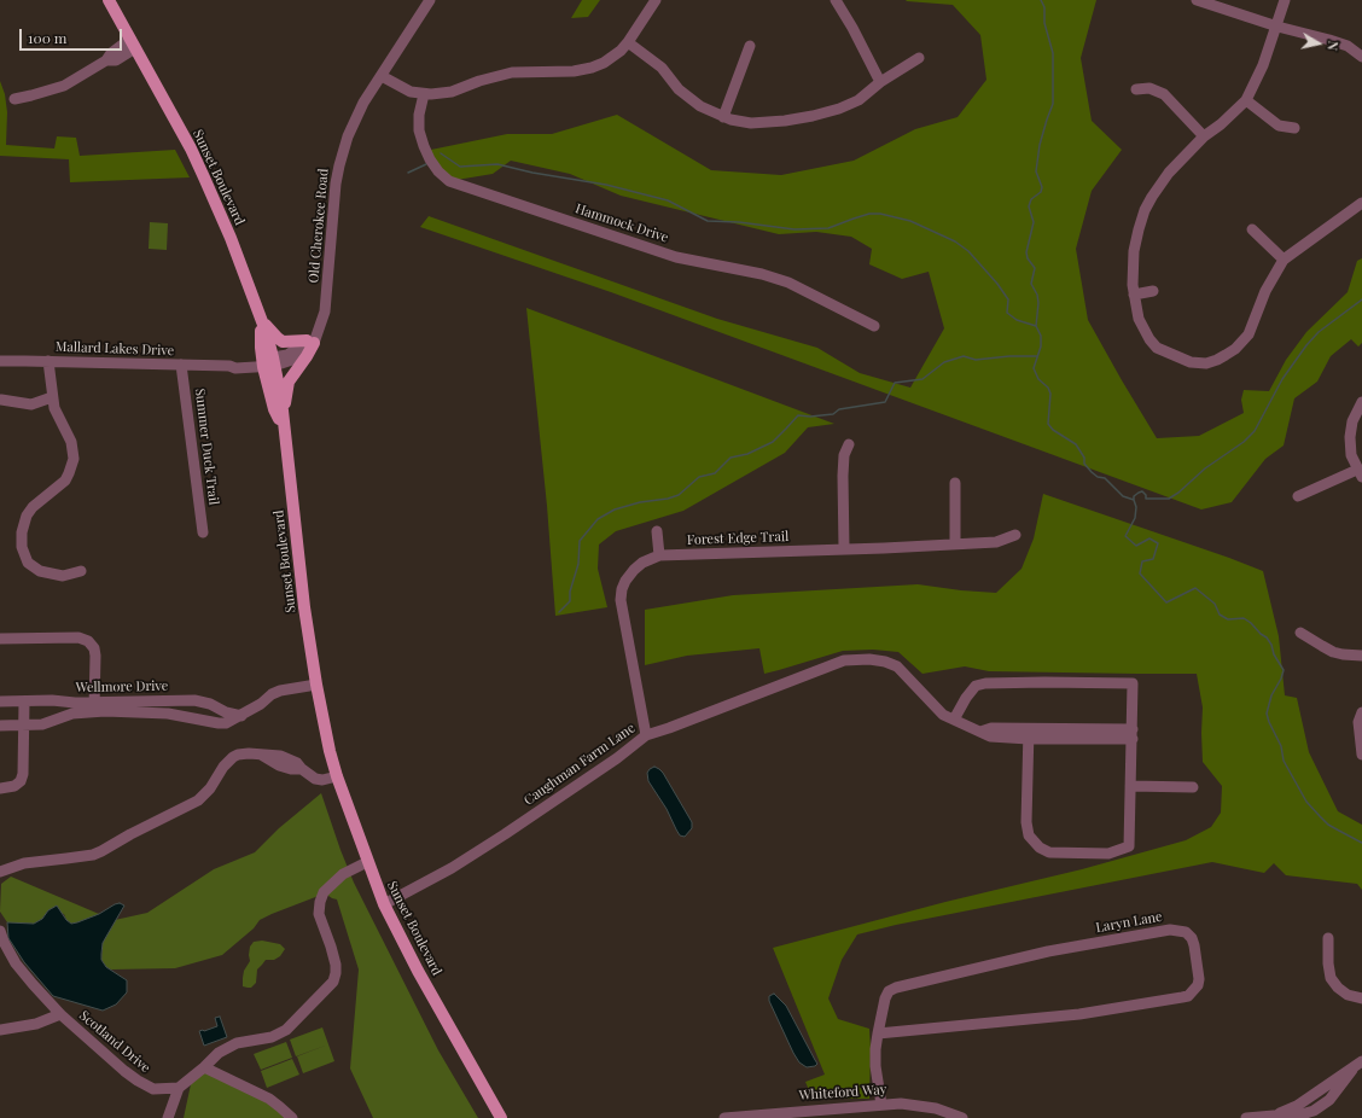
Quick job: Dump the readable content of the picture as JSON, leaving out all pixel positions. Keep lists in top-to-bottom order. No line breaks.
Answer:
{"streets":{"main road":["Sunset Boulevard"],"street":["Hammock Drive","Old Cherokee Road","Mallard Lakes Drive","Summer Duck Trail","Forest Edge Trail","Wellmore Drive","Caughman Farm Lane","Laryn Lane","Scotland Drive","Whiteford Way"]},"crossings":[["Sunset Boulevard","Mallard Lakes Drive"],["Sunset Boulevard","Wellmore Drive"],["Sunset Boulevard","Caughman Farm Lane"],["Mallard Lakes Drive","Summer Duck Trail"],["Forest Edge Trail","Caughman Farm Lane"],["Laryn Lane","Whiteford Way"]],"scale_bar":"100 m","north":"right"}
